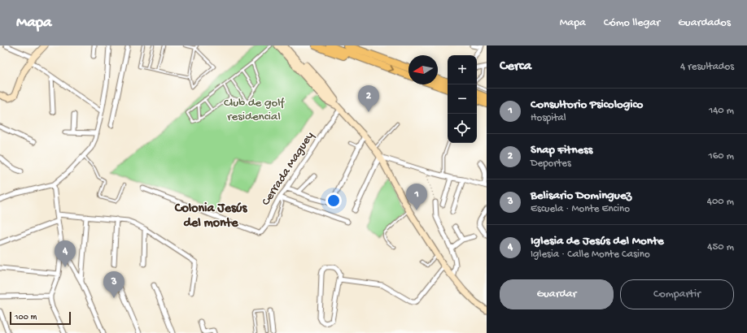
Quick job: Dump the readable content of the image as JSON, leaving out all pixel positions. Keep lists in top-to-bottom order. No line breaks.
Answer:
{"streets":{"street":["Cerrada Maguey"]},"districts":["Colonia Jesús del monte"],"parks":["Club de golf residencial"],"scale_bar":"100 m","north":"left","page":{"header":"Mapa","nav":["Mapa","Cómo llegar","Guardados"],"heading":["Cerca","4 resultados"],"map_buttons":["+","−"],"pins":["2","1","4","3"],"list":[{"mark":"1","name":"Consultorio Psicologico","note":"Hospital","value":"140 m"},{"mark":"2","name":"Snap Fitness","note":"Deportes","value":"160 m"},{"mark":"3","name":"Belisario Dominguez","note":"Escuela · Monte Encino","value":"400 m"},{"mark":"4","name":"Iglesia de Jesús del Monte","note":"Iglesia · Calle Monte Casino","value":"450 m"}],"buttons":["Guardar","Compartir"],"scale":"100 m"}}
